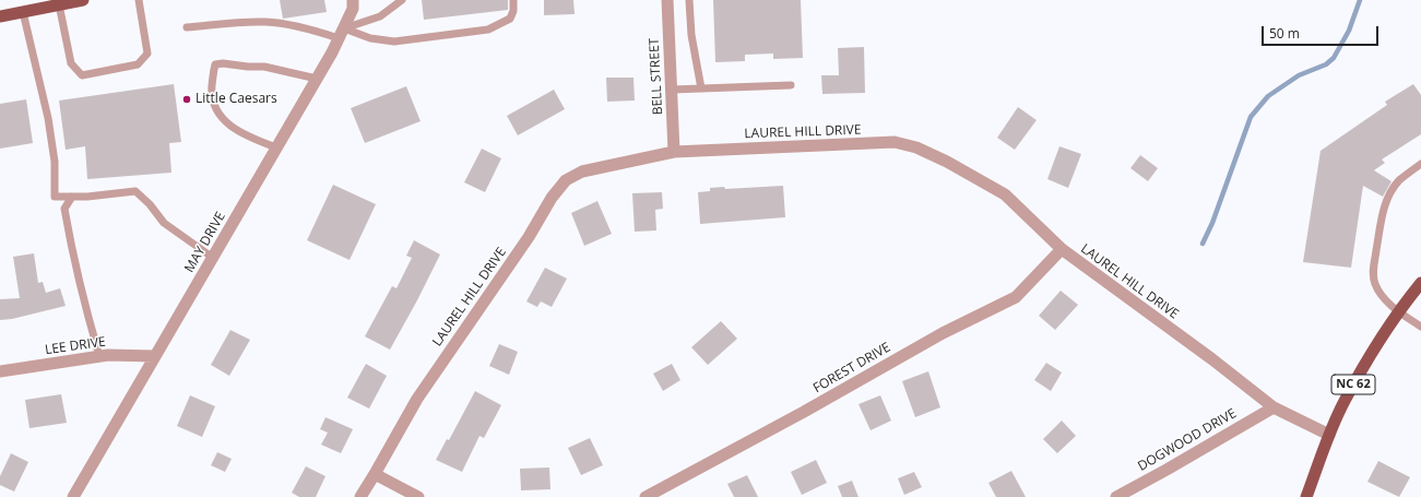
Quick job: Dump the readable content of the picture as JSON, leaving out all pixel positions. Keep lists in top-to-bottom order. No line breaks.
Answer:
{"streets":{"main road":["NC 62"],"street":["BELL STREET","LAUREL HILL DRIVE","MAY DRIVE","LEE DRIVE","FOREST DRIVE","DOGWOOD DRIVE"]},"crossings":[["BELL STREET","LAUREL HILL DRIVE"],["LAUREL HILL DRIVE","FOREST DRIVE"],["LAUREL HILL DRIVE","NC 62"],["LAUREL HILL DRIVE","DOGWOOD DRIVE"],["MAY DRIVE","LEE DRIVE"]],"places":["Little Caesars"],"scale_bar":"50 m"}
